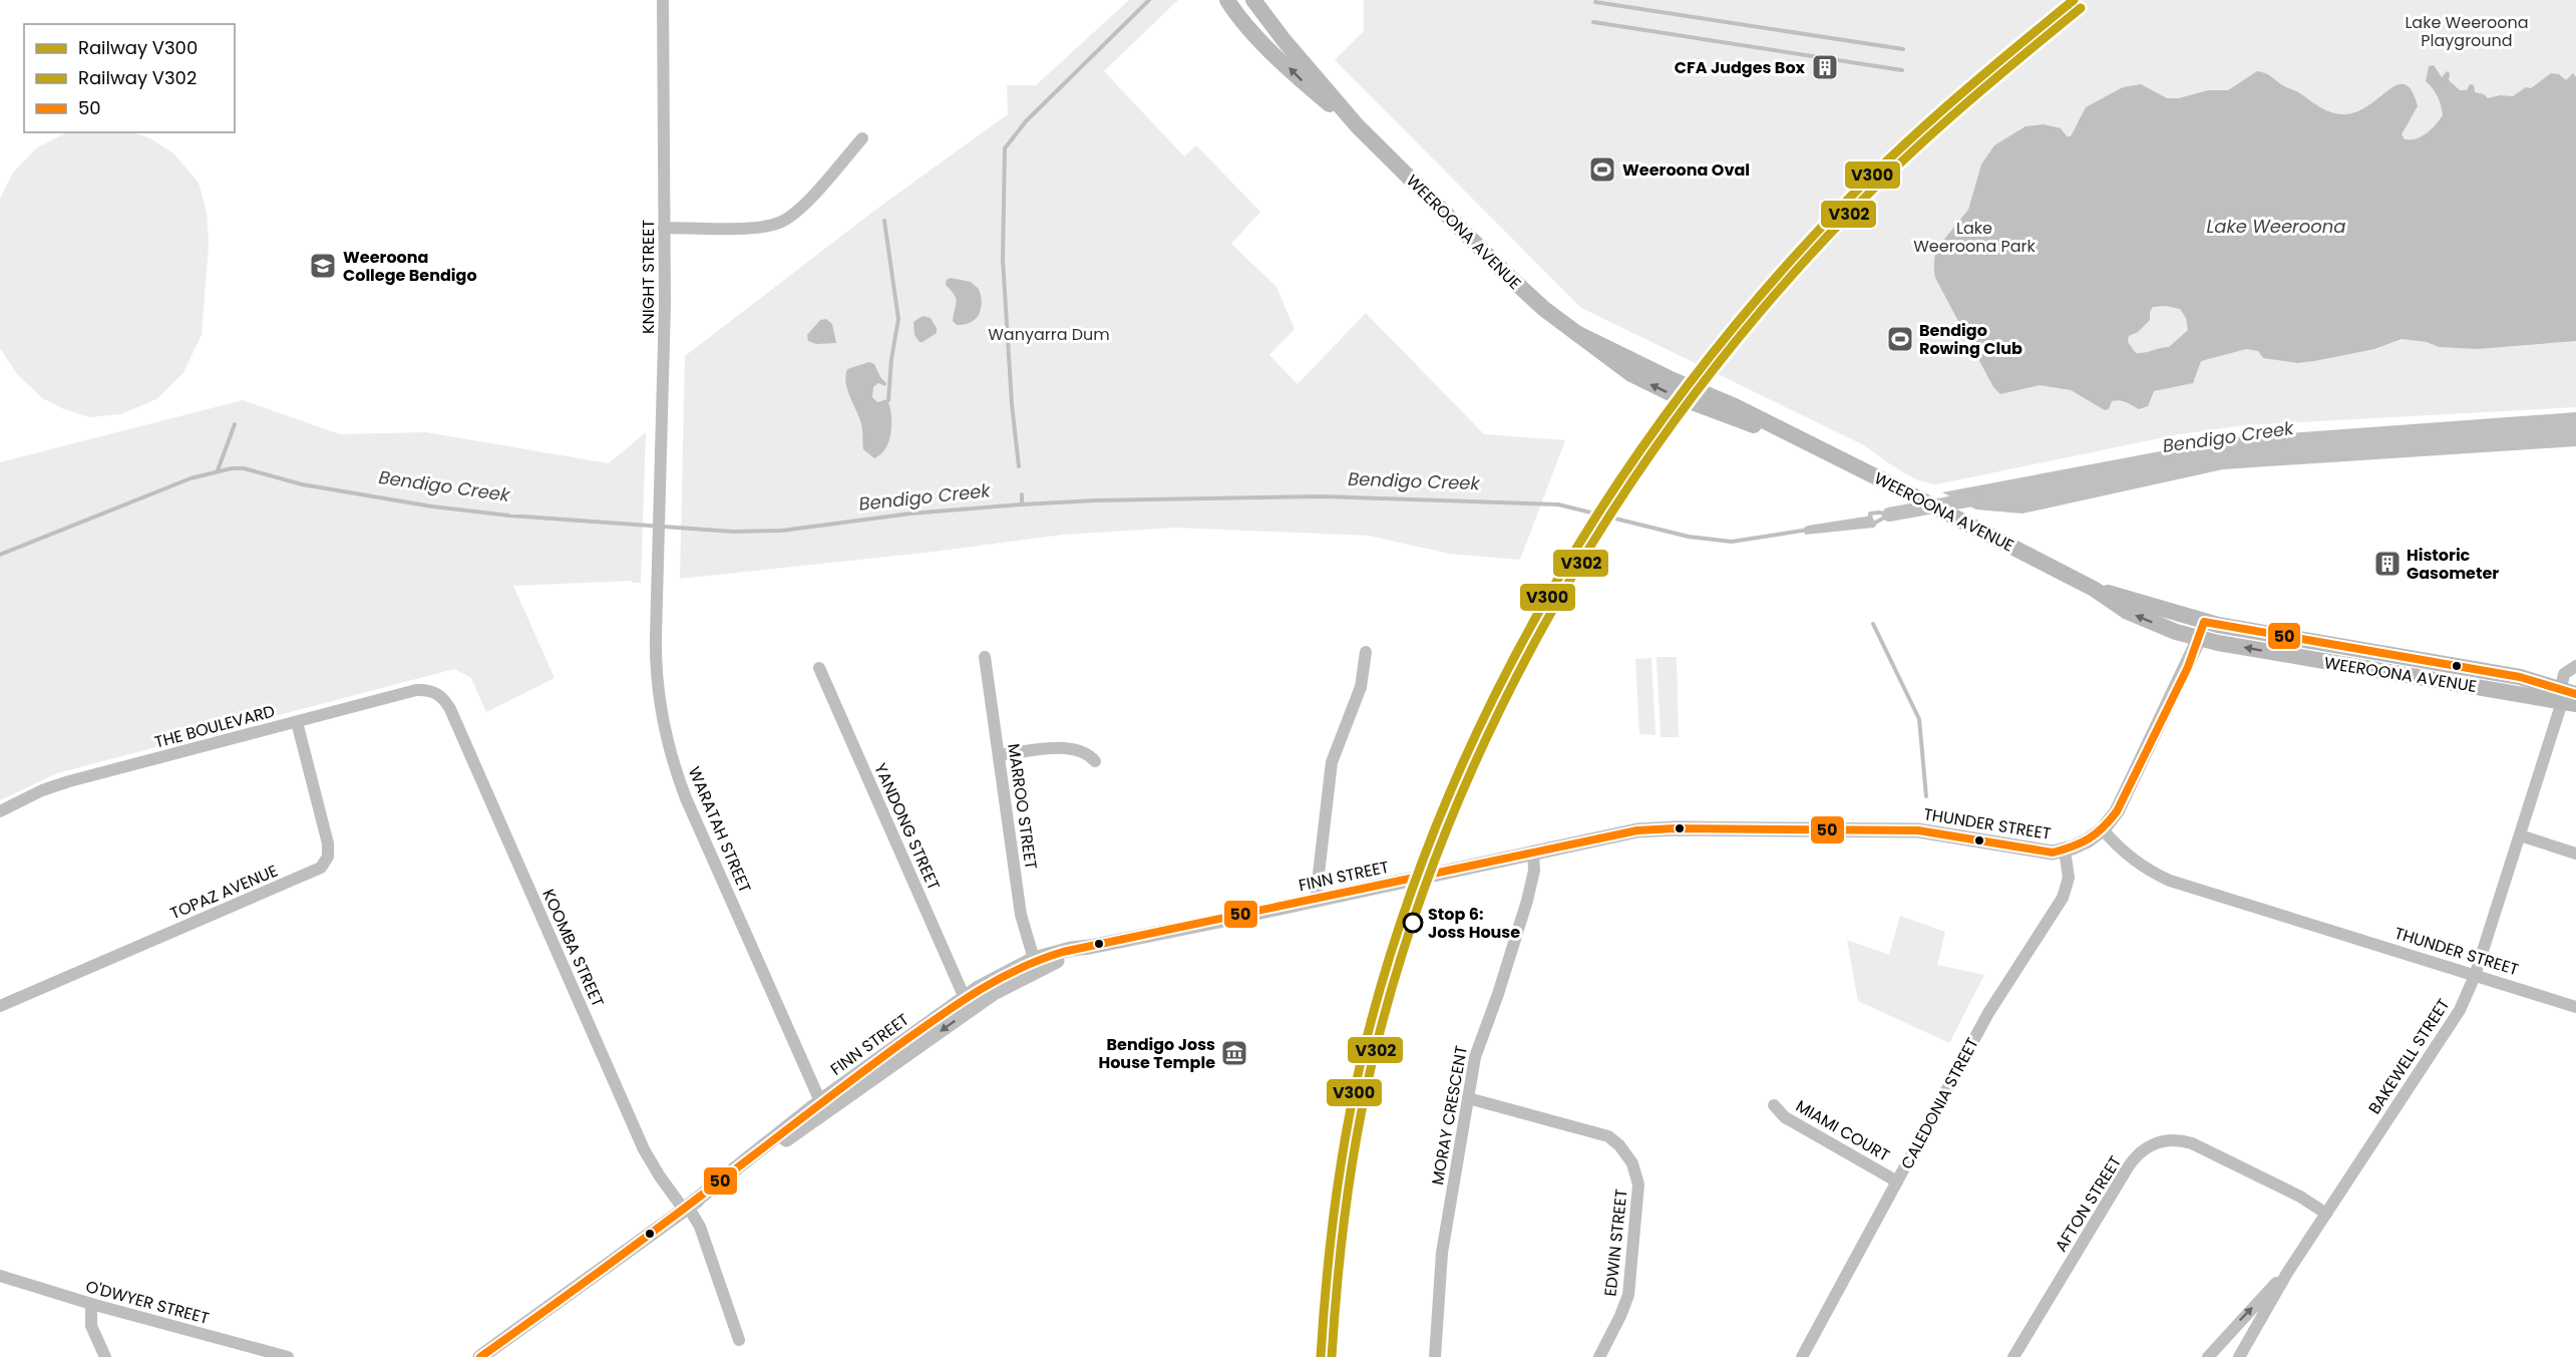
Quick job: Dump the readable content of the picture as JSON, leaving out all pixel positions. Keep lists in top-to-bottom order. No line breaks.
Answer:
{"streets":{"main road":["WEEROONA AVENUE"],"street":["KNIGHT STREET","THE BOULEVARD","MARROO STREET","THUNDER STREET","YANDONG STREET","WARATAH STREET","FINN STREET","TOPAZ AVENUE","KOOMBA STREET","BAKEWELL STREET","CALEDONIA STREET","MORAY CRESCENT","MIAMI COURT","AFTON STREET","EDWIN STREET","O'DWYER STREET"]},"crossings":[["WEEROONA AVENUE","BAKEWELL STREET"],["KNIGHT STREET","WARATAH STREET"],["THE BOULEVARD","TOPAZ AVENUE"],["THE BOULEVARD","KOOMBA STREET"],["MARROO STREET","FINN STREET"],["THUNDER STREET","FINN STREET"],["THUNDER STREET","BAKEWELL STREET"],["THUNDER STREET","CALEDONIA STREET"],["THUNDER STREET","MORAY CRESCENT"],["YANDONG STREET","FINN STREET"],["WARATAH STREET","FINN STREET"],["FINN STREET","KOOMBA STREET"],["FINN STREET","MORAY CRESCENT"],["BAKEWELL STREET","AFTON STREET"],["CALEDONIA STREET","MIAMI COURT"],["MORAY CRESCENT","EDWIN STREET"]],"water":["Lake Weeroona","Bendigo Creek"],"parks":["Lake Weeroona Playground","Lake Weeroona Park","Wanyarra Dum"],"places":{"building":["CFA Judges Box","Historic Gasometer"],"sports":["Weeroona Oval","Bendigo Rowing Club"],"school or university":["Weeroona College Bendigo"],"other":["Stop 6: Joss House"],"museum":["Bendigo Joss House Temple"]},"lines":["rail line V300","rail line V302","transit line 50"],"legend":["Railway V300","Railway V302","50"]}
